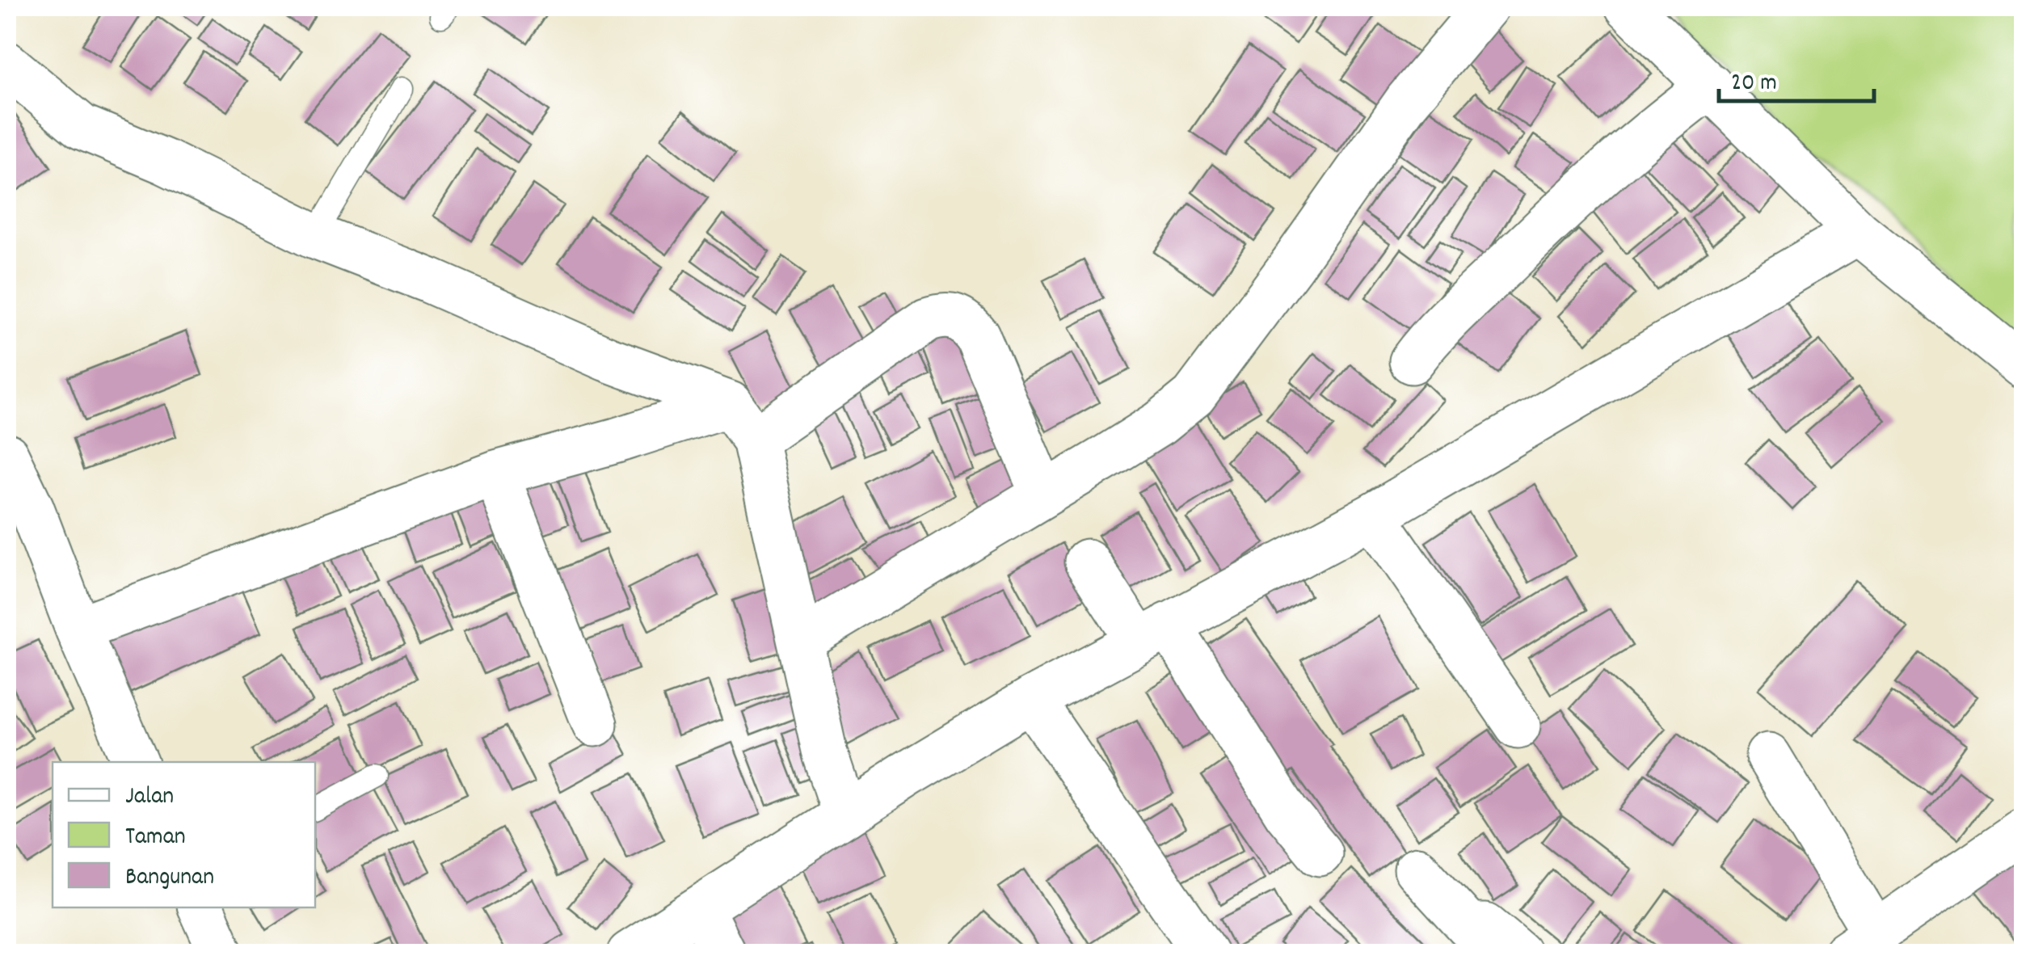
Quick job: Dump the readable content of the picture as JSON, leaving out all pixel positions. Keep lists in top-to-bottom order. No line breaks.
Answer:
{"legend":["Jalan","Taman","Bangunan"],"scale_bar":"20 m"}
